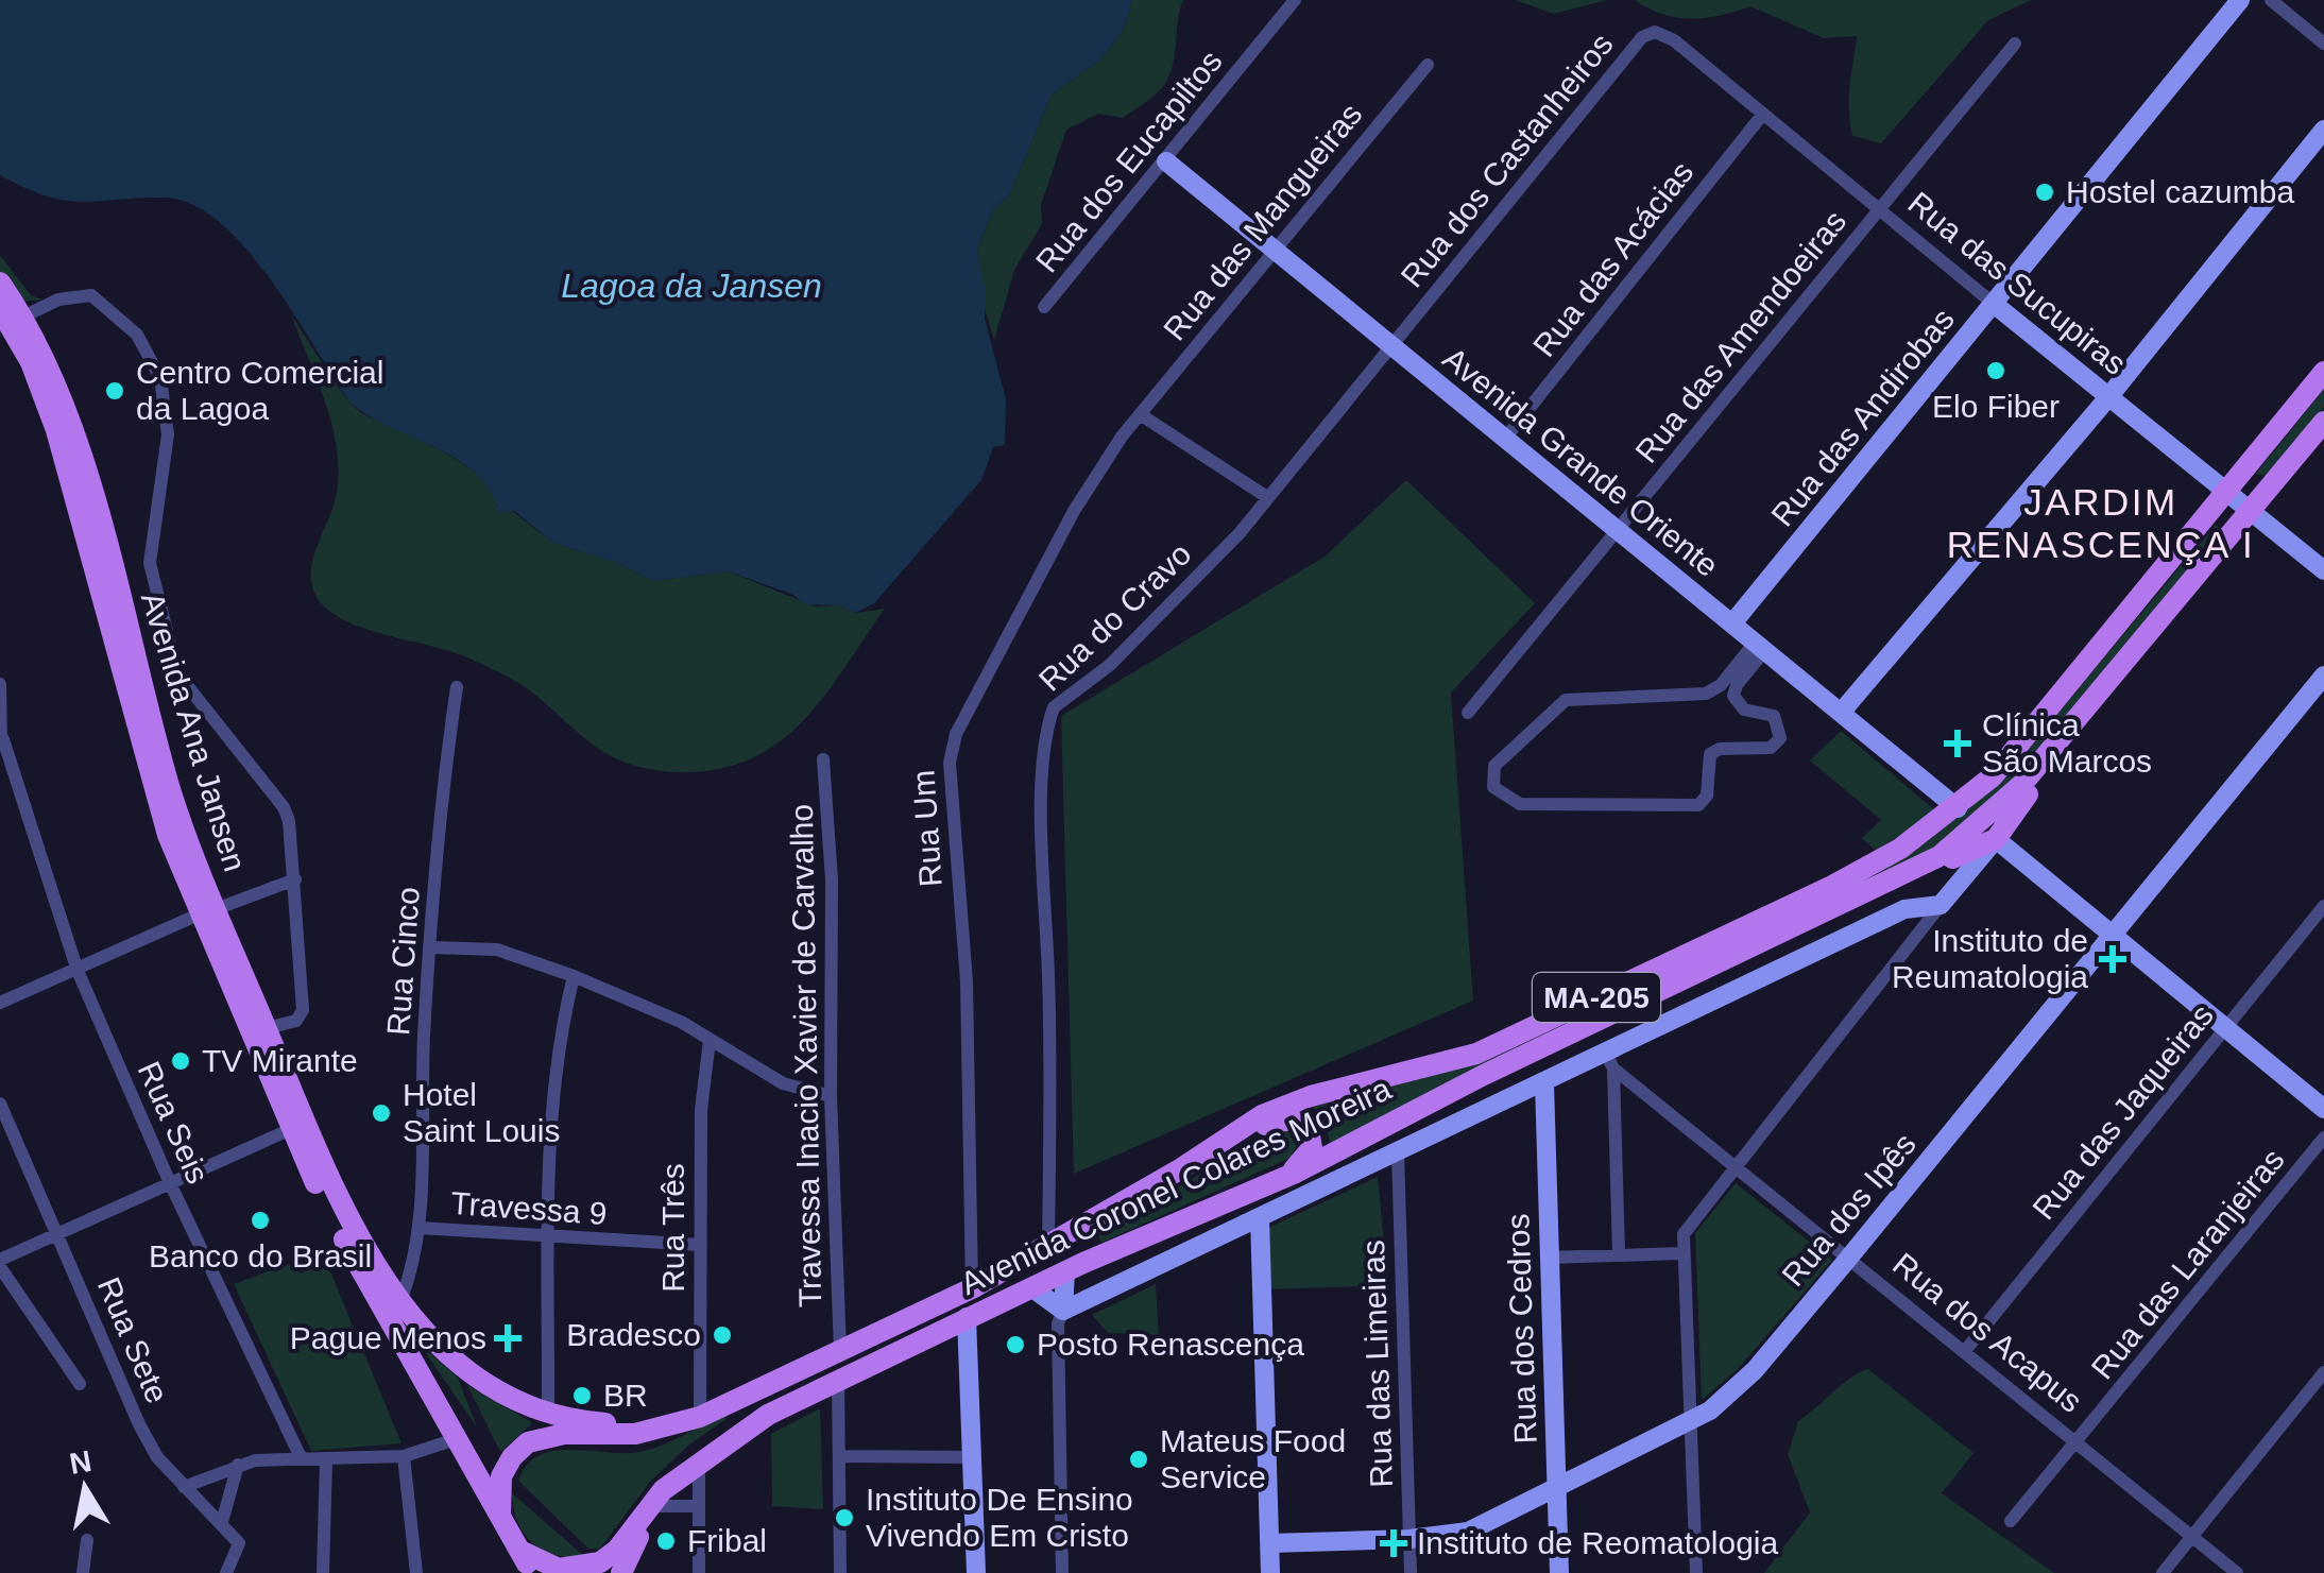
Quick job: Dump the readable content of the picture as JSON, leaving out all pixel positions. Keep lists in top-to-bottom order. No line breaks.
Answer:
{"streets":{"main road":["Avenida Ana Jansen","MA-205","Avenida Coronel Colares Moreira"],"street":["Rua dos Castanheiros","Rua dos Eucapiltos","Rua das Mangueiras","Rua das Acácias","Rua das Sucupiras","Rua das Amendoeiras","Rua das Andirobas","Avenida Grande Oriente","Rua do Cravo","Rua Um","Rua Cinco","Travessa Inacio Xavier de Carvalho","Rua das Jaqueiras","Rua Seis","Travessa 9","Rua dos Ipês","Rua Três","Rua das Laranjeiras","Rua dos Cedros","Rua dos Acapus","Rua Sete","Rua das Limeiras"]},"crossings":[["Rua dos Castanheiros","Rua das Sucupiras"],["Rua dos Castanheiros","Avenida Grande Oriente"],["Rua dos Castanheiros","Rua do Cravo"],["Rua dos Eucapiltos","Avenida Grande Oriente"],["Rua das Mangueiras","Avenida Grande Oriente"],["Rua das Mangueiras","Rua Um"],["Rua das Acácias","Rua das Sucupiras"],["Rua das Acácias","Avenida Grande Oriente"],["Rua das Sucupiras","Rua das Amendoeiras"],["Rua das Sucupiras","Rua das Andirobas"],["Rua das Sucupiras","Avenida Coronel Colares Moreira"],["Rua das Amendoeiras","Avenida Grande Oriente"],["Rua das Andirobas","Avenida Grande Oriente"],["Avenida Grande Oriente","Rua do Cravo"],["Avenida Grande Oriente","Avenida Coronel Colares Moreira"],["Rua do Cravo","Avenida Coronel Colares Moreira"],["Avenida Ana Jansen","Rua Cinco"],["Avenida Ana Jansen","Avenida Coronel Colares Moreira"],["Avenida Ana Jansen","Rua Três"],["Rua Um","Avenida Coronel Colares Moreira"],["Rua Cinco","Travessa 9"],["Travessa Inacio Xavier de Carvalho","Avenida Coronel Colares Moreira"],["Rua das Jaqueiras","Rua dos Acapus"],["Avenida Coronel Colares Moreira","Rua Três"],["Travessa 9","Rua Três"],["Rua dos Ipês","Rua dos Cedros"],["Rua dos Ipês","Rua dos Acapus"],["Rua dos Ipês","Rua das Limeiras"],["Rua das Laranjeiras","Rua dos Acapus"]],"districts":["JARDIM RENASCENÇA I"],"water":["Lagoa da Jansen"],"places":{"other":["Hostel cazumba","Elo Fiber","Centro Comercial da Lagoa","TV Mirante","Hotel Saint Louis","Banco do Brasil","Bradesco","Posto Renascença","BR","Mateus Food Service","Instituto De Ensino Vivendo Em Cristo","Fribal"],"health":["Clínica São Marcos","Instituto de Reumatologia","Pague Menos","Instituto de Reomatologia"]},"north":"top"}
